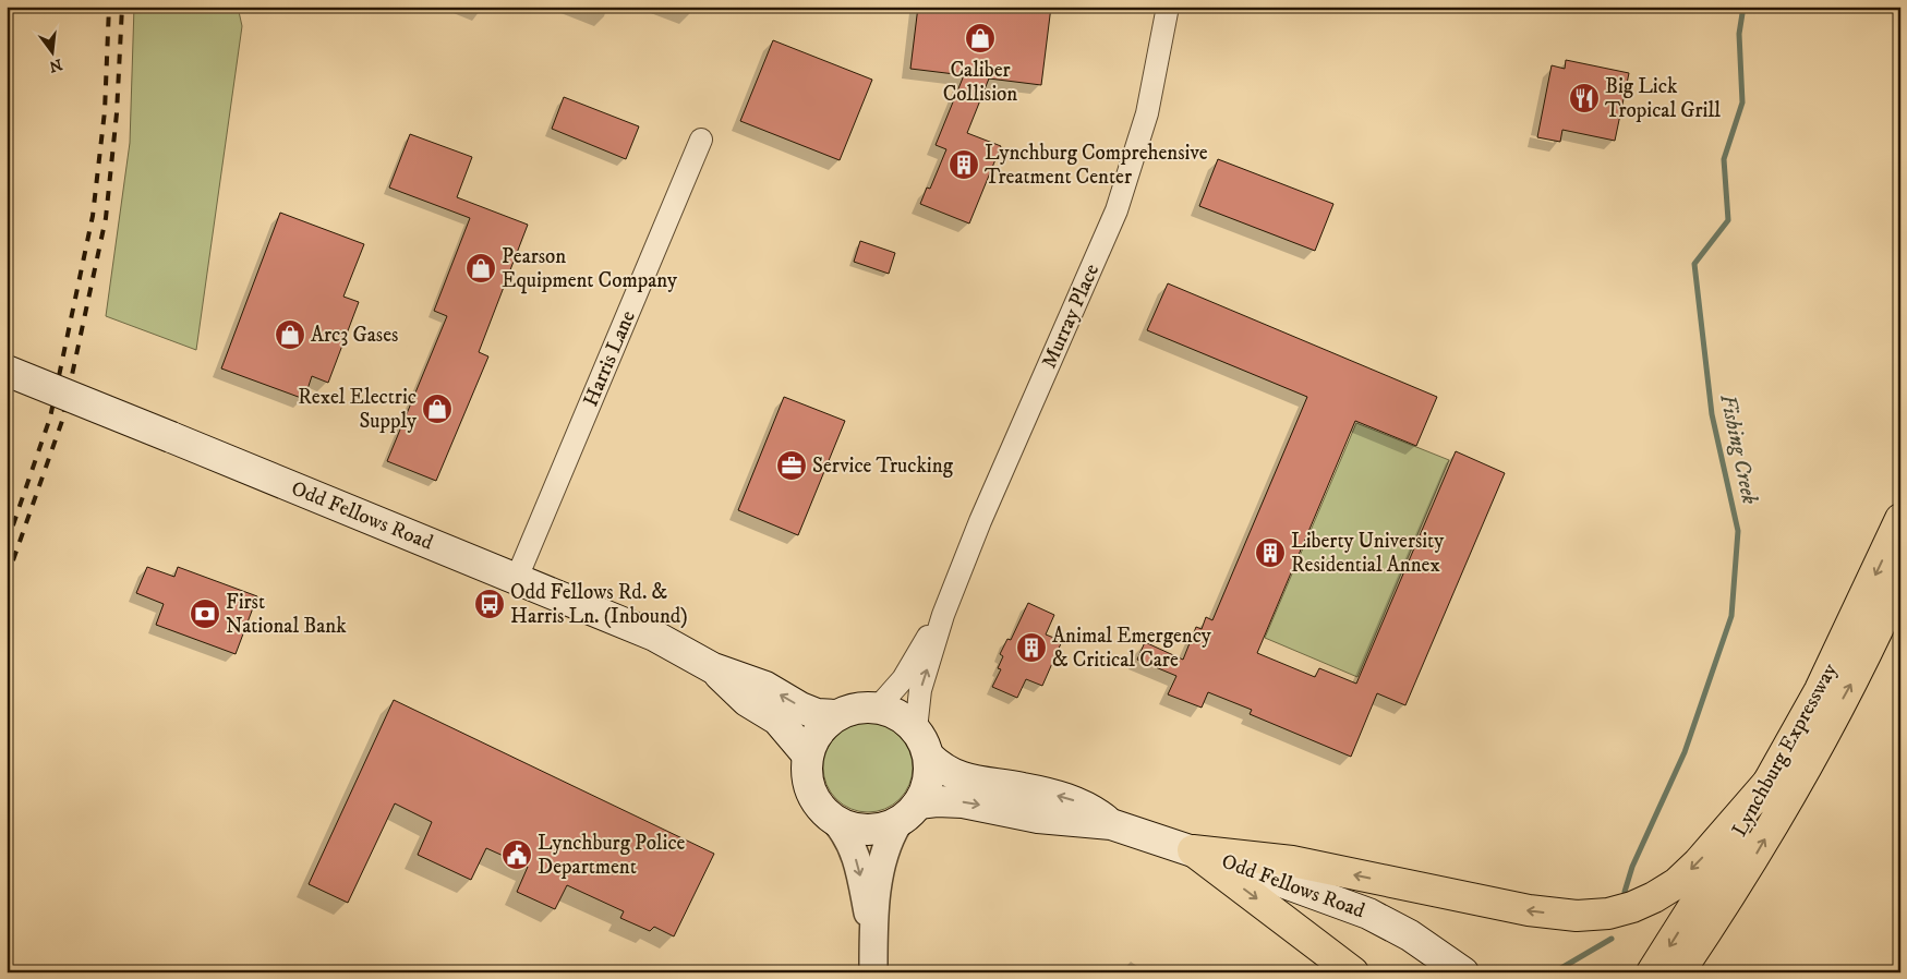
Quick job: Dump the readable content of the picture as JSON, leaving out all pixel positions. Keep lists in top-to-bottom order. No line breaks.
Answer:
{"streets":{"highway":["Lynchburg Expressway"],"main road":["Odd Fellows Road"],"street":["Murray Place","Harris Lane"]},"crossings":[["Murray Place","Odd Fellows Road"],["Harris Lane","Odd Fellows Road"]],"water":["Fishing Creek"],"places":{"shop":["Caliber Collision","Pearson Equipment Company","Arc3 Gases","Rexel Electric Supply"],"restaurant":["Big Lick Tropical Grill"],"building":["Lynchburg Comprehensive Treatment Center","Liberty University Residential Annex","Animal Emergency & Critical Care"],"office":["Service Trucking"],"bus stop":["Odd Fellows Rd. & Harris Ln. (Inbound)"],"bank":["First National Bank"],"public building":["Lynchburg Police Department"]},"north":"bottom"}
